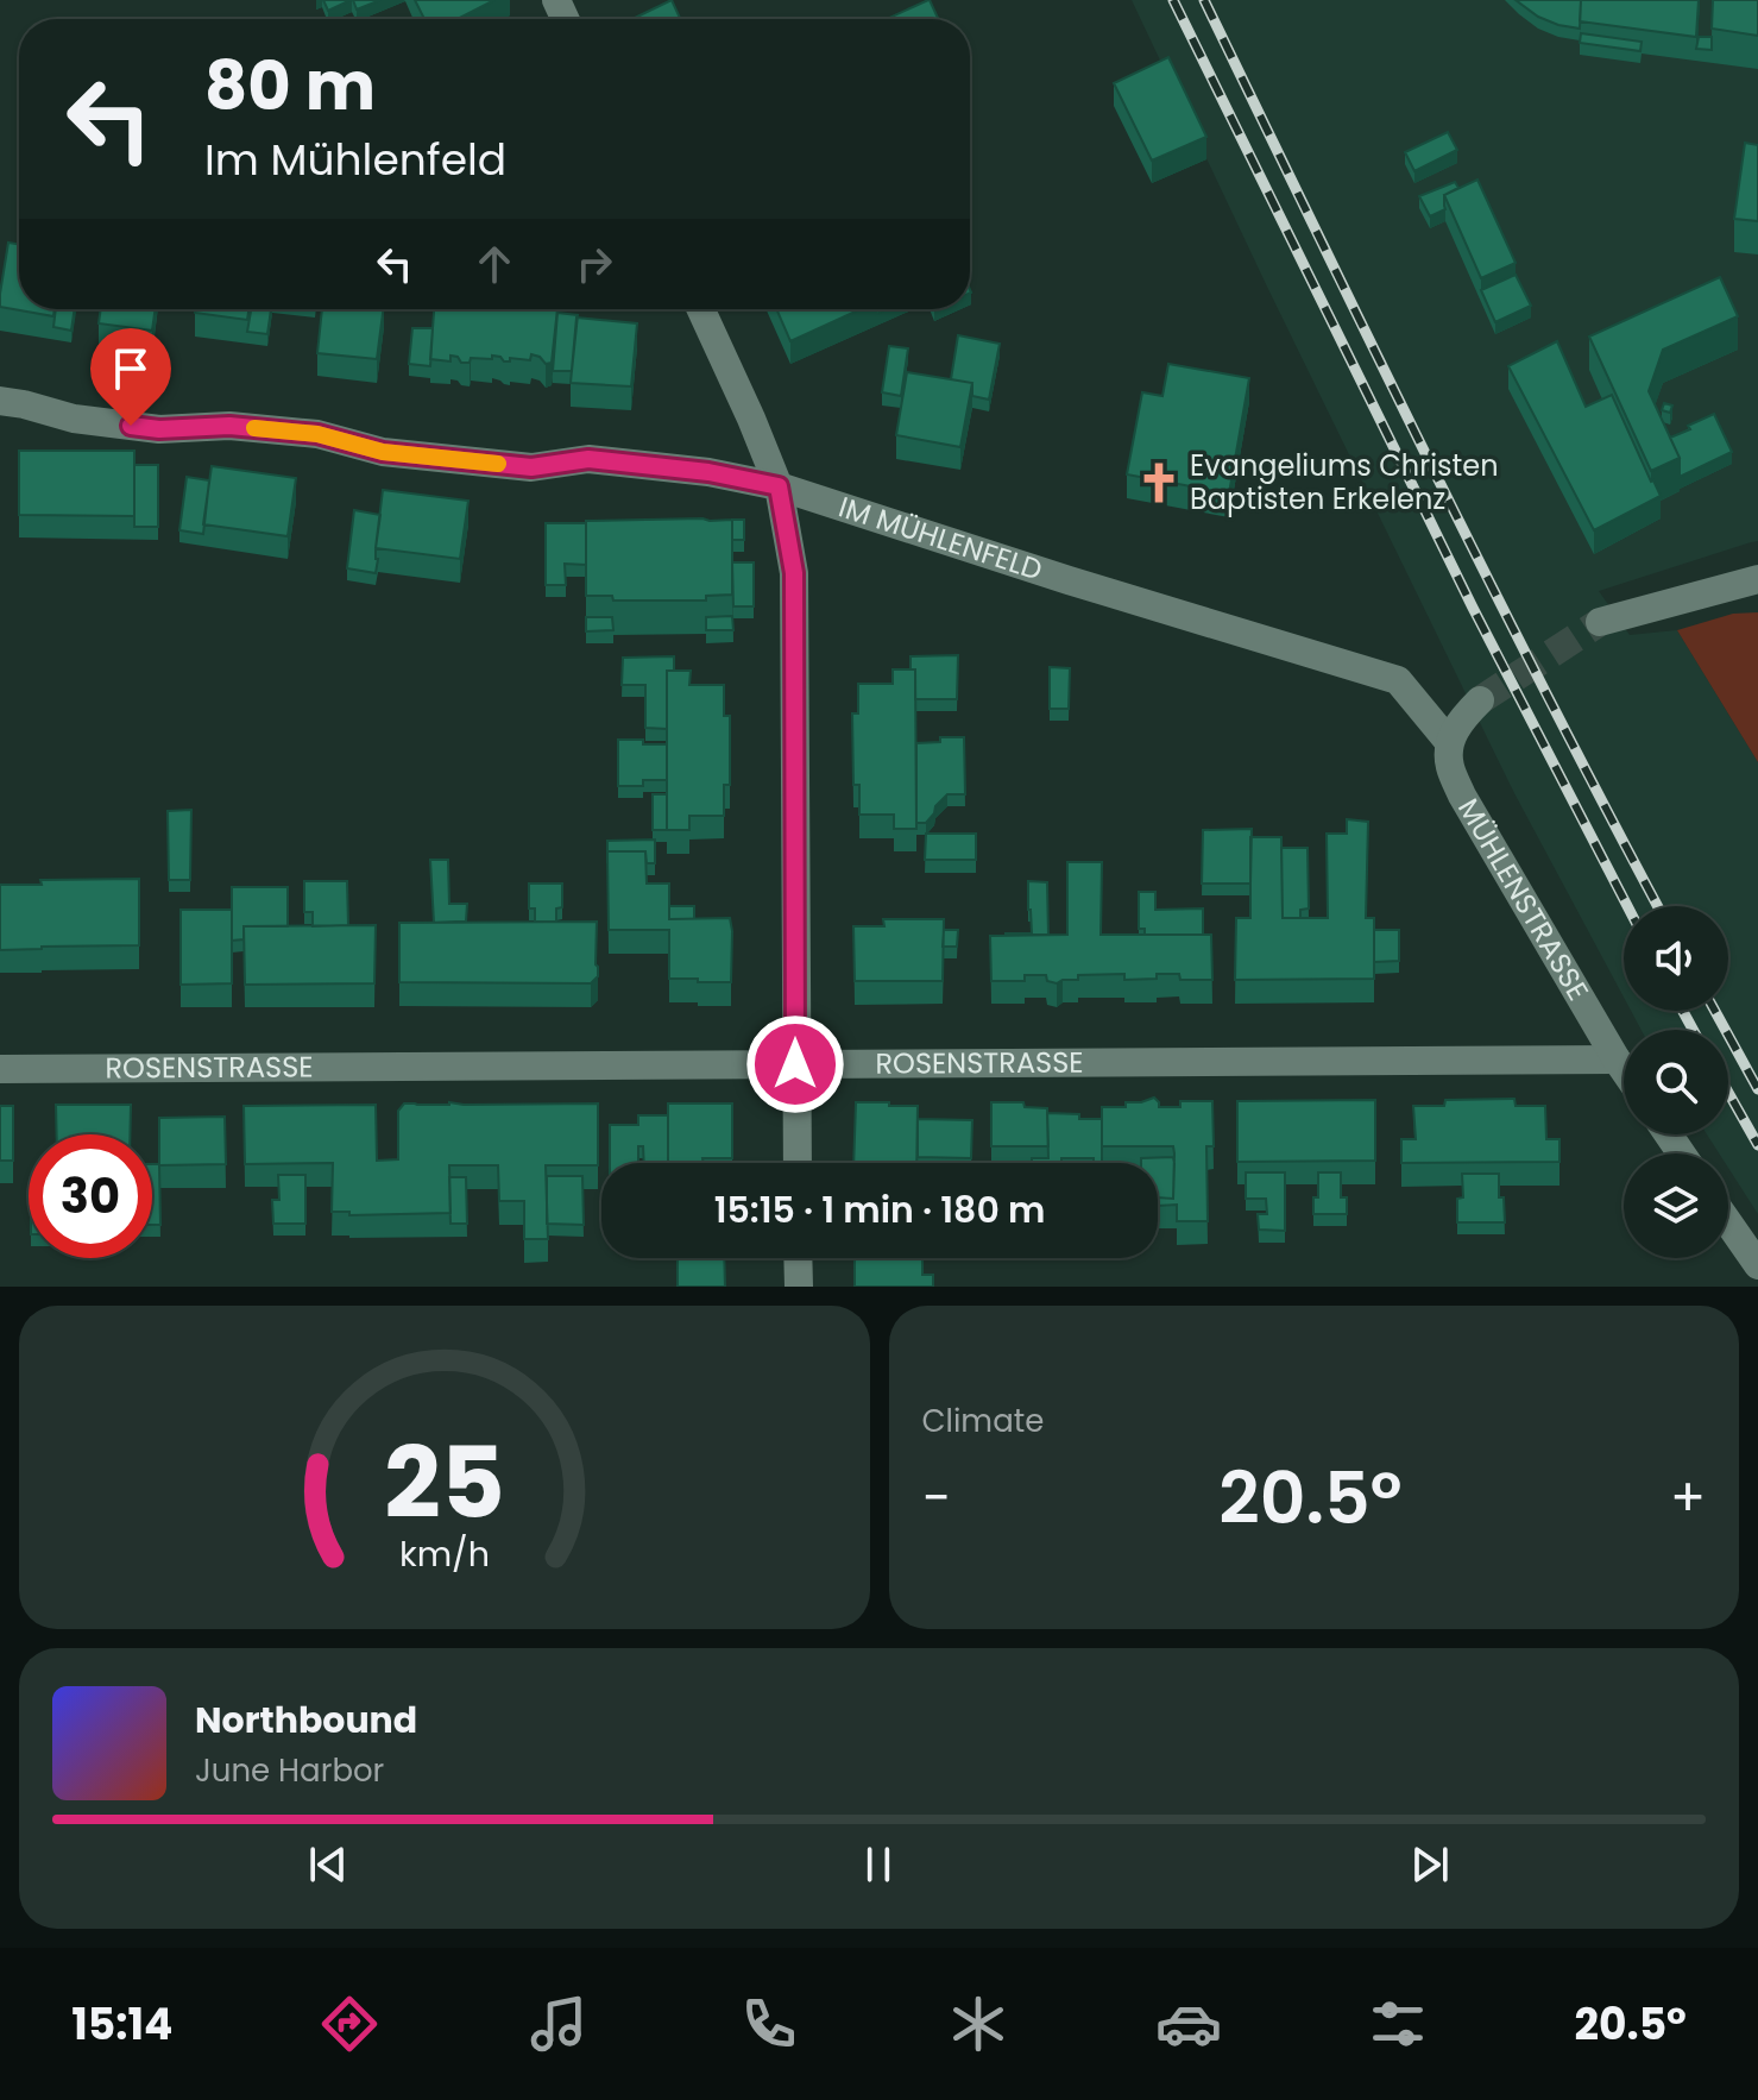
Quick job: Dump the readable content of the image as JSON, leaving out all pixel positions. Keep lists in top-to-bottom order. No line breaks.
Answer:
{"streets":{"street":["IM MÜHLENFELD","MÜHLENSTRASSE","ROSENSTRASSE"]},"crossings":[["IM MÜHLENFELD","MÜHLENSTRASSE"],["MÜHLENSTRASSE","ROSENSTRASSE"]],"places":{"church":["Evangeliums Christen Baptisten Erkelenz"]},"page":{"turn":["80 m","Im Mühlenfeld"],"limit":"30","trip":"15:15 · 1 min · 180 m","tile":"Climate","heat":["−","20.5°","+"],"song":["Northbound","June Harbor"],"tabs":["15:14","20.5°"],"gauge":["25","km/h"]}}
